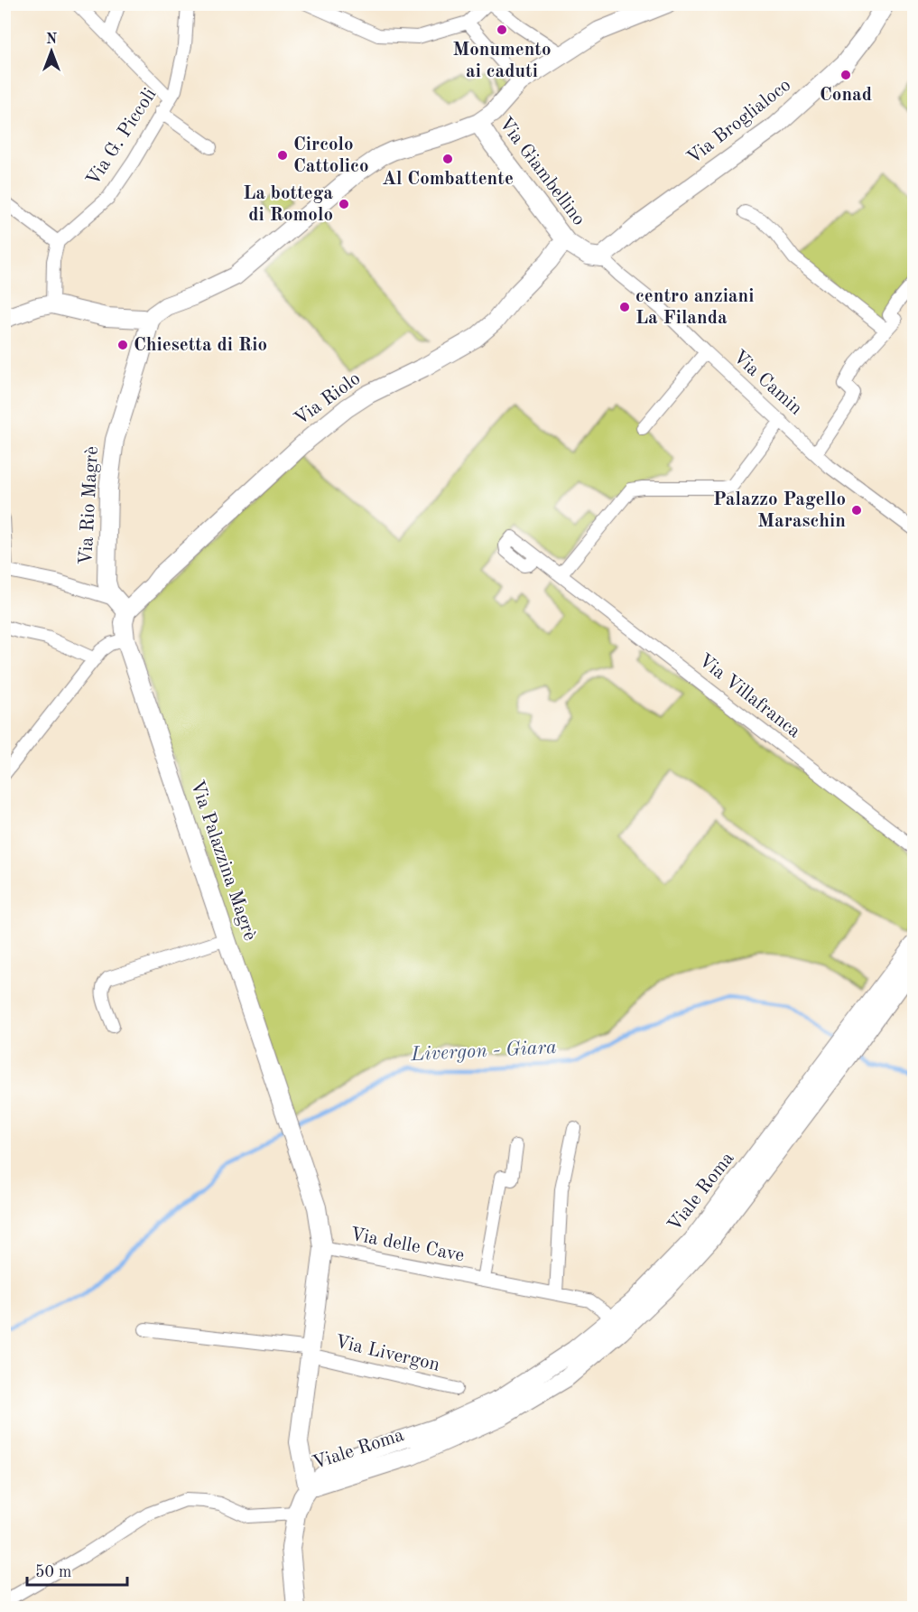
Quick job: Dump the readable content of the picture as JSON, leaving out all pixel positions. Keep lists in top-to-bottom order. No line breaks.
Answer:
{"streets":{"street":["Via Broglialoco","Via G. Piccoli","Via Giambellino","Via Camin","Via Riolo","Via Rio Magrè","Via Villafranca","Via Palazzina Magrè","Viale Roma","Via delle Cave","Via Livergon"]},"crossings":[["Via Broglialoco","Via Giambellino"],["Via Broglialoco","Via Camin"],["Via Giambellino","Via Camin"],["Via Giambellino","Via Riolo"],["Via Riolo","Via Rio Magrè"],["Via Riolo","Via Palazzina Magrè"],["Via Rio Magrè","Via Palazzina Magrè"],["Via Palazzina Magrè","Viale Roma"],["Via Palazzina Magrè","Via delle Cave"],["Via Palazzina Magrè","Via Livergon"],["Viale Roma","Via delle Cave"]],"water":["Livergon - Giara"],"places":["Monumento ai caduti","Conad","Circolo Cattolico","Al Combattente","La bottega di Romolo","centro anziani La Filanda","Chiesetta di Rio","Palazzo Pagello Maraschin"],"scale_bar":"50 m","north":"top"}
